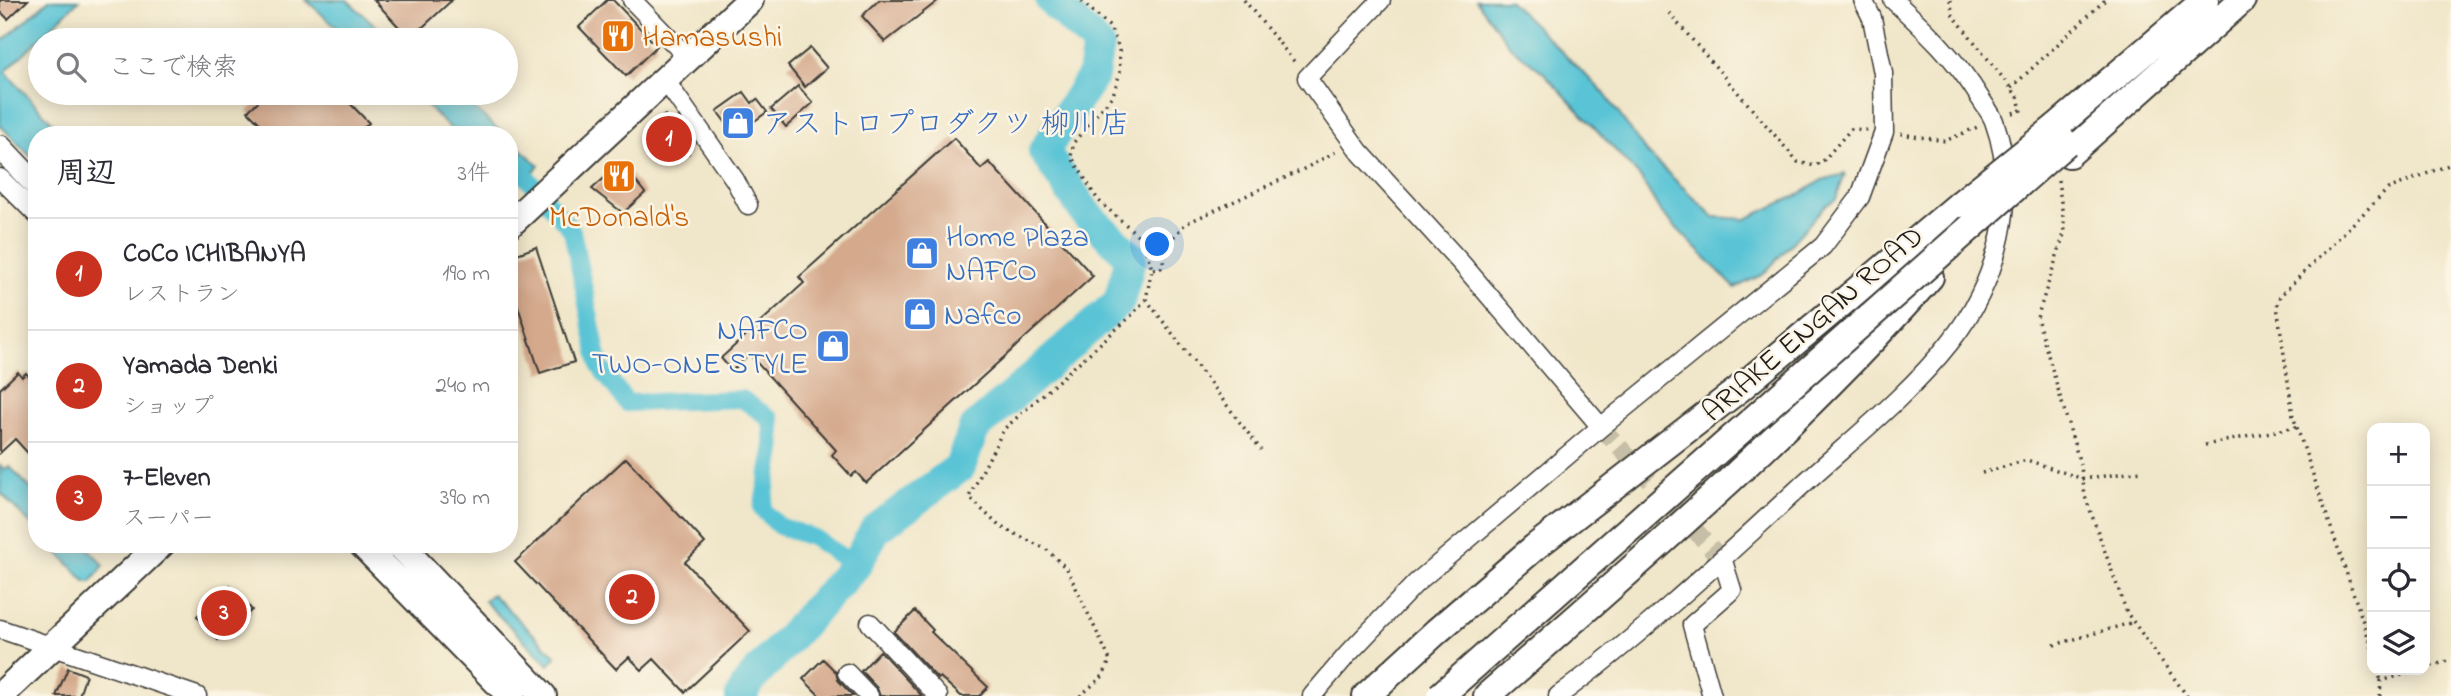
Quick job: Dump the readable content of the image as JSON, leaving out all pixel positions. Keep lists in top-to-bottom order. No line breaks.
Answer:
{"streets":{"highway":["ARIAKE ENGAN ROAD"]},"places":{"restaurant":["Hamasushi","McDonald's"],"shop":["アストロプロダクツ 柳川店","Home Plaza NAFCO","Nafco","NAFCO TWO-ONE STYLE"]},"page":{"search":"ここで検索","pins":["1","2","3"],"heading":["周辺","3件"],"list":[{"mark":"1","name":"CoCo ICHIBANYA","note":"レストラン","value":"190 m"},{"mark":"2","name":"Yamada Denki","note":"ショップ","value":"240 m"},{"mark":"3","name":"7-Eleven","note":"スーパー","value":"390 m"}],"map_buttons":["+","−"]}}
